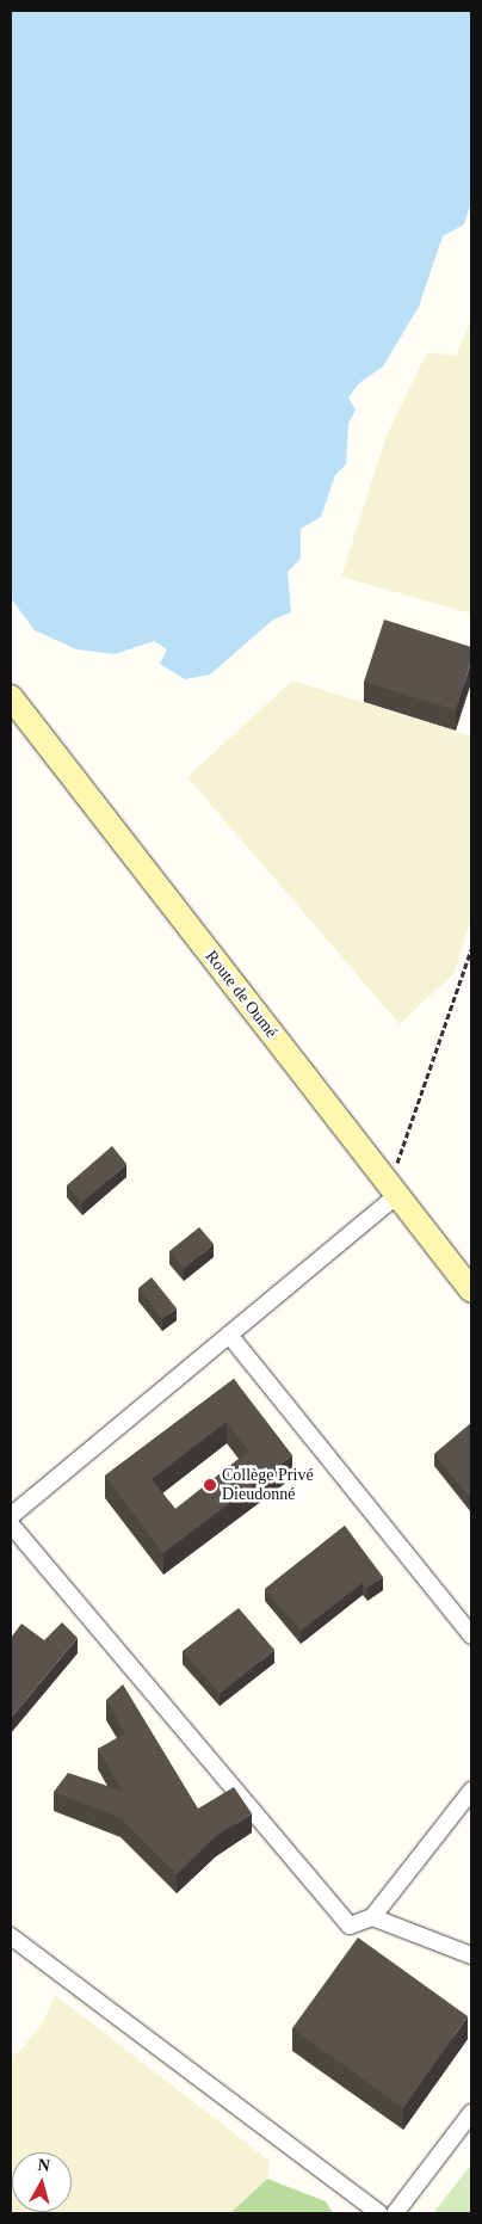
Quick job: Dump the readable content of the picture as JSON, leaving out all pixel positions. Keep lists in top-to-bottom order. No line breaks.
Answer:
{"streets":{"main road":["Route de Oumé"]},"places":["Collège Privé Dieudonné"],"north":"top"}
